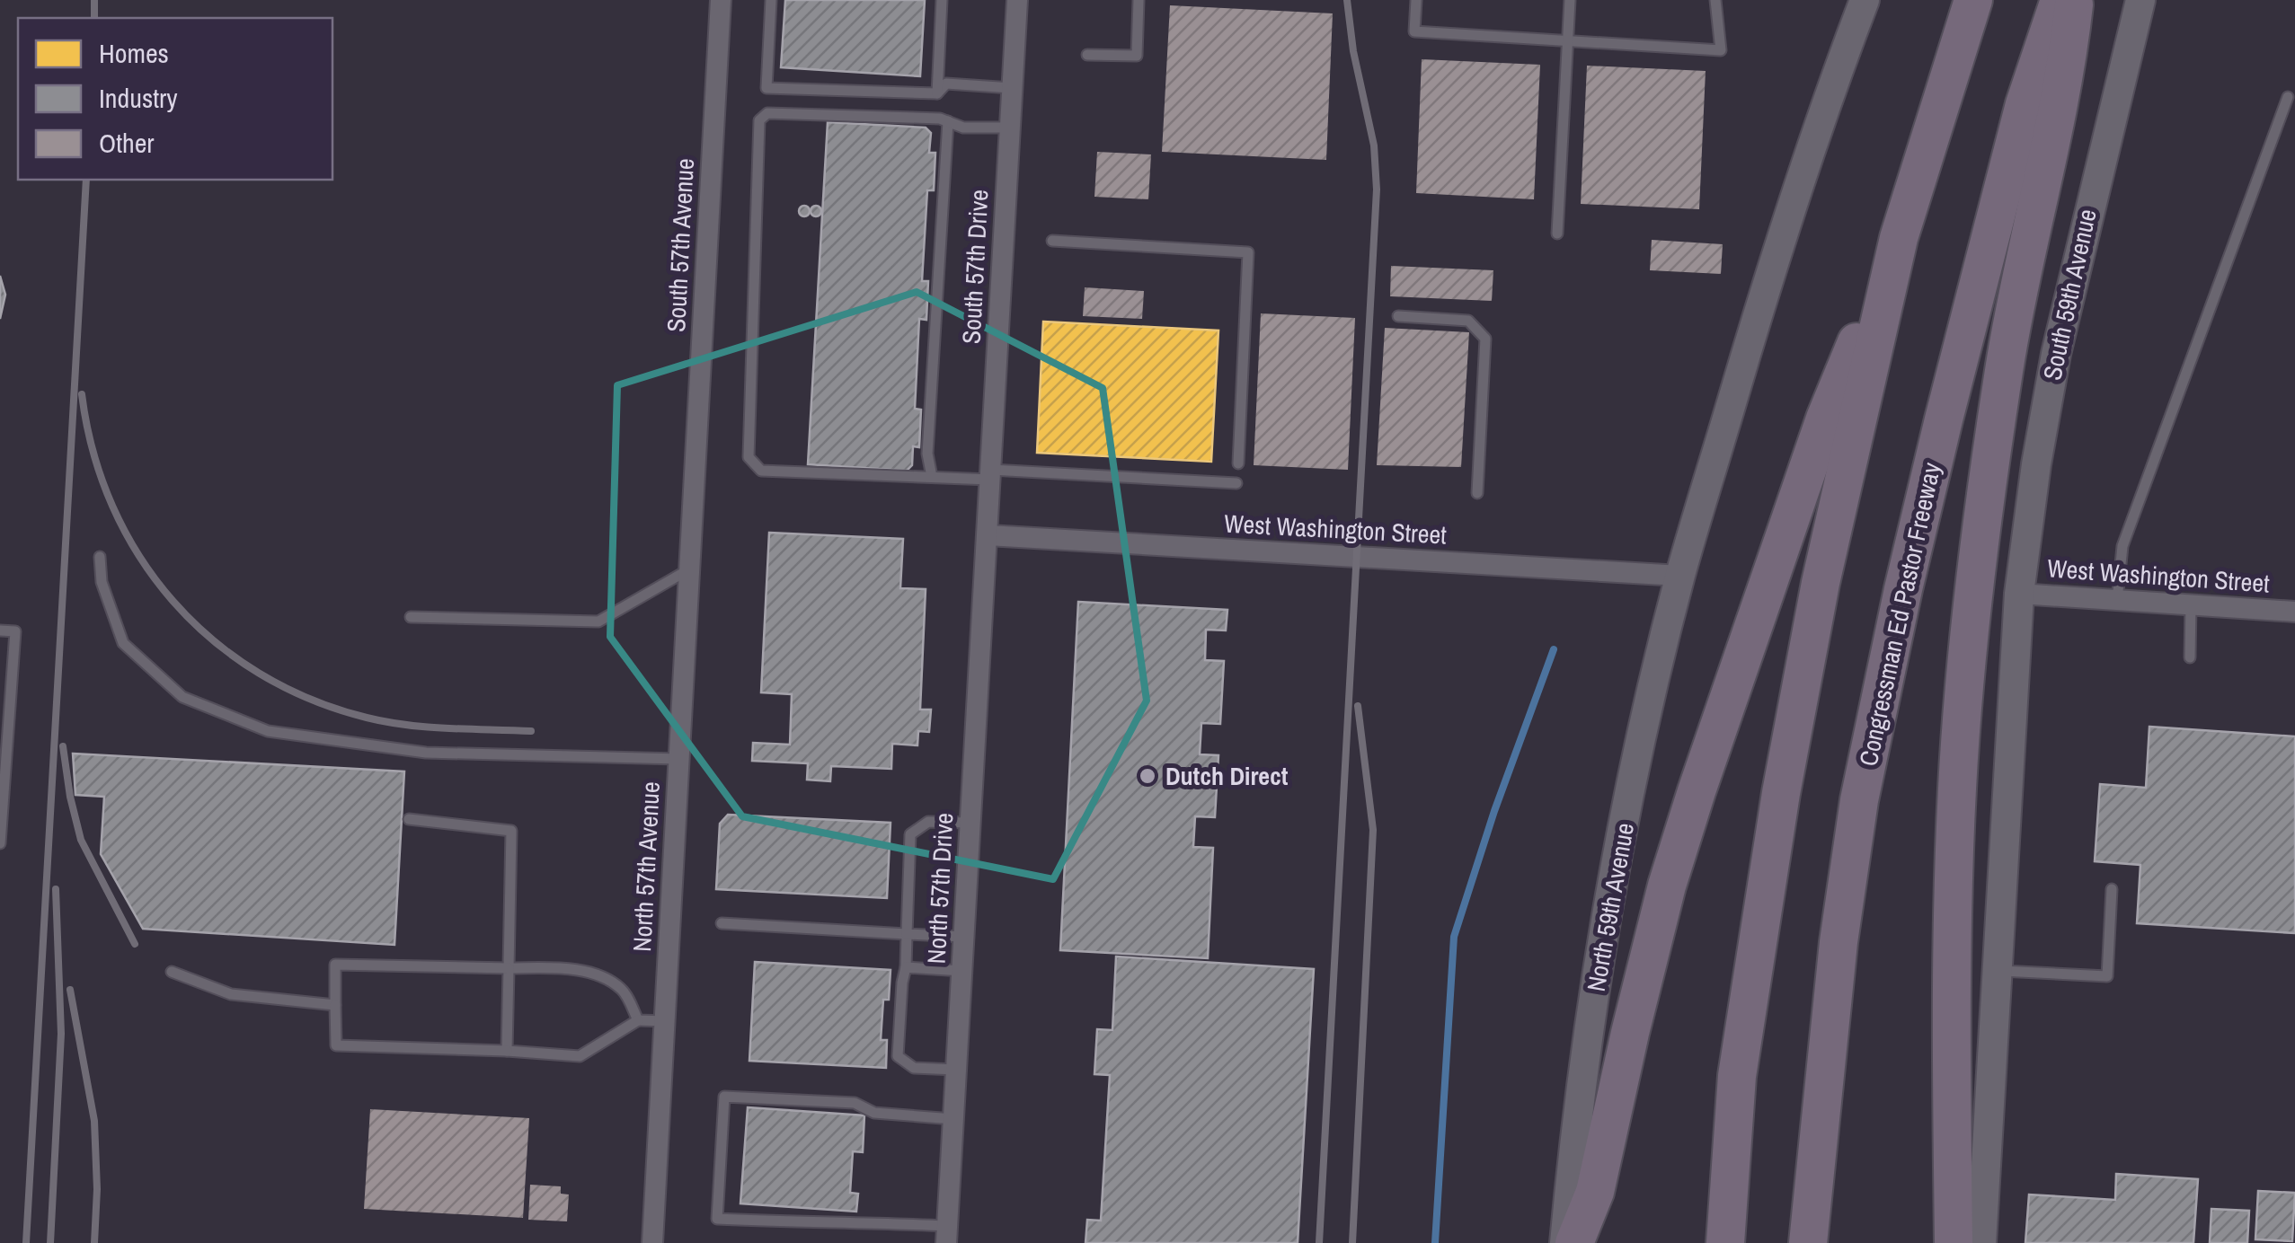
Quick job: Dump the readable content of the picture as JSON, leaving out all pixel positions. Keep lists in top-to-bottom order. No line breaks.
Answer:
{"streets":{"highway":["Congressman Ed Pastor Freeway"],"main road":["South 59th Avenue","North 59th Avenue"],"street":["South 57th Avenue","South 57th Drive","West Washington Street","North 57th Avenue","North 57th Drive"]},"crossings":[["South 57th Avenue","North 57th Avenue"],["South 57th Drive","West Washington Street"],["South 57th Drive","North 57th Drive"],["South 59th Avenue","West Washington Street"],["West Washington Street","North 57th Drive"],["West Washington Street","North 59th Avenue"]],"places":["Dutch Direct"],"legend":["Homes","Industry","Other"]}
